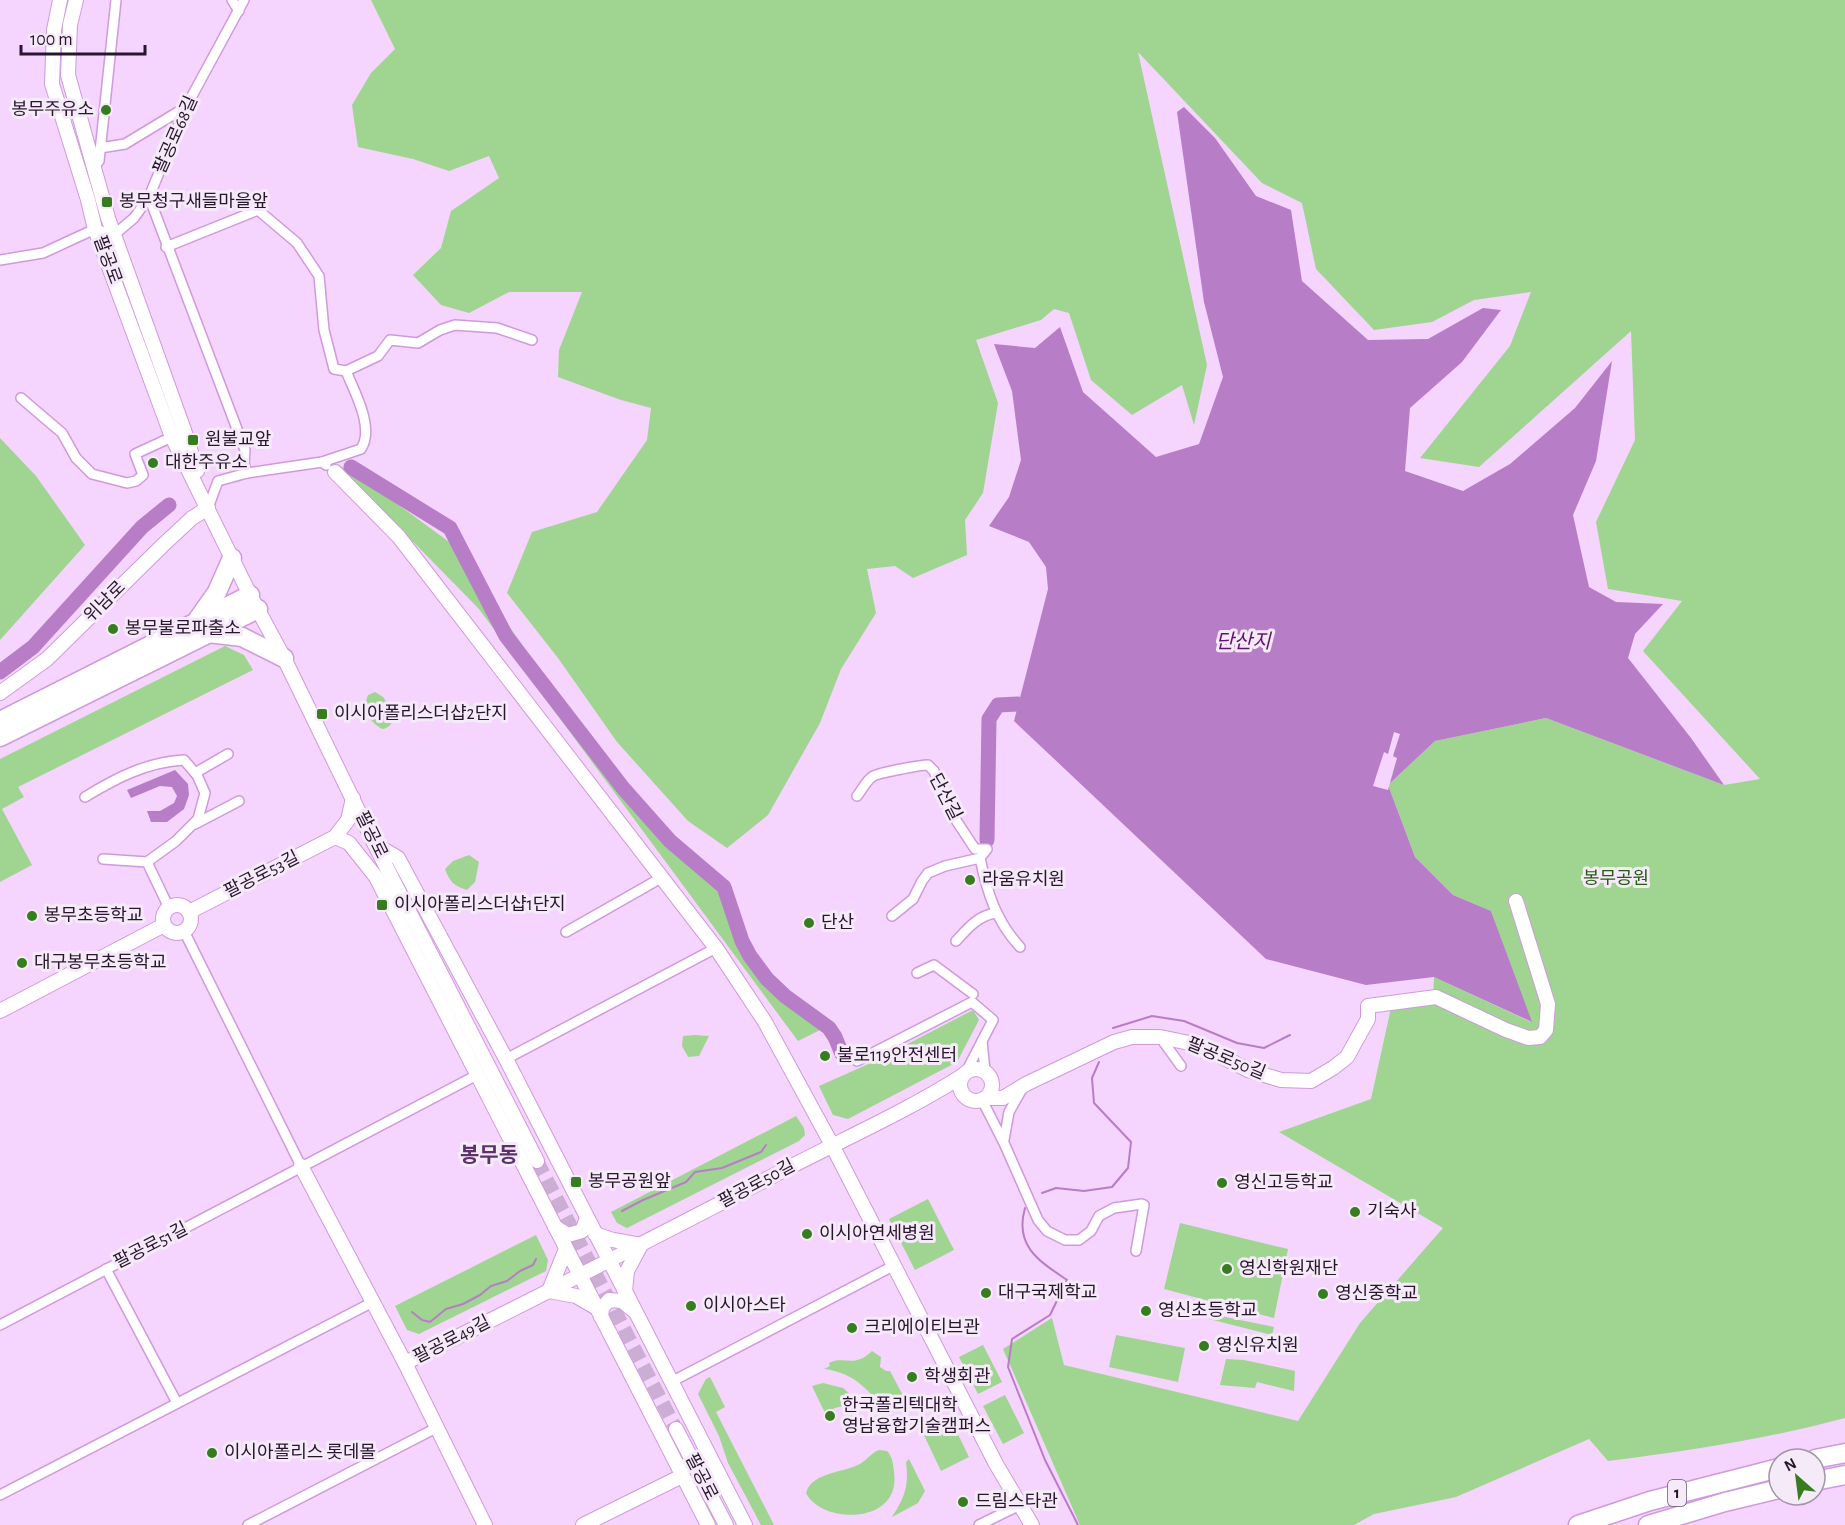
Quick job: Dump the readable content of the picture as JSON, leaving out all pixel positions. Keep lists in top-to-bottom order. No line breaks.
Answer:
{"streets":{"highway":["1"],"main road":["팔공로","위남로","팔공로53길","팔공로50길","팔공로49길"],"street":["팔공로68길","단산길","팔공로51길"]},"crossings":[["팔공로68길","팔공로"],["팔공로","위남로"],["팔공로50길","팔공로49길"]],"districts":["봉무동"],"water":["단산지"],"parks":["봉무공원"],"places":{"other":["봉무주유소","대한주유소","봉무불로파출소","라움유치원","봉무초등학교","단산","대구봉무초등학교","불로119안전센터","영신고등학교","기숙사","이시아연세병원","영신학원재단","대구국제학교","영신중학교","이시아스타","영신초등학교","크리에이티브관","영신유치원","학생회관","한국폴리텍대학 영남융합기술캠퍼스","이시아폴리스 롯데몰","드림스타관"],"transit":["봉무청구새들마을앞","원불교앞","이시아폴리스더샵2단지","이시아폴리스더샵1단지","봉무공원앞"]},"scale_bar":"100 m","north":"top left"}
